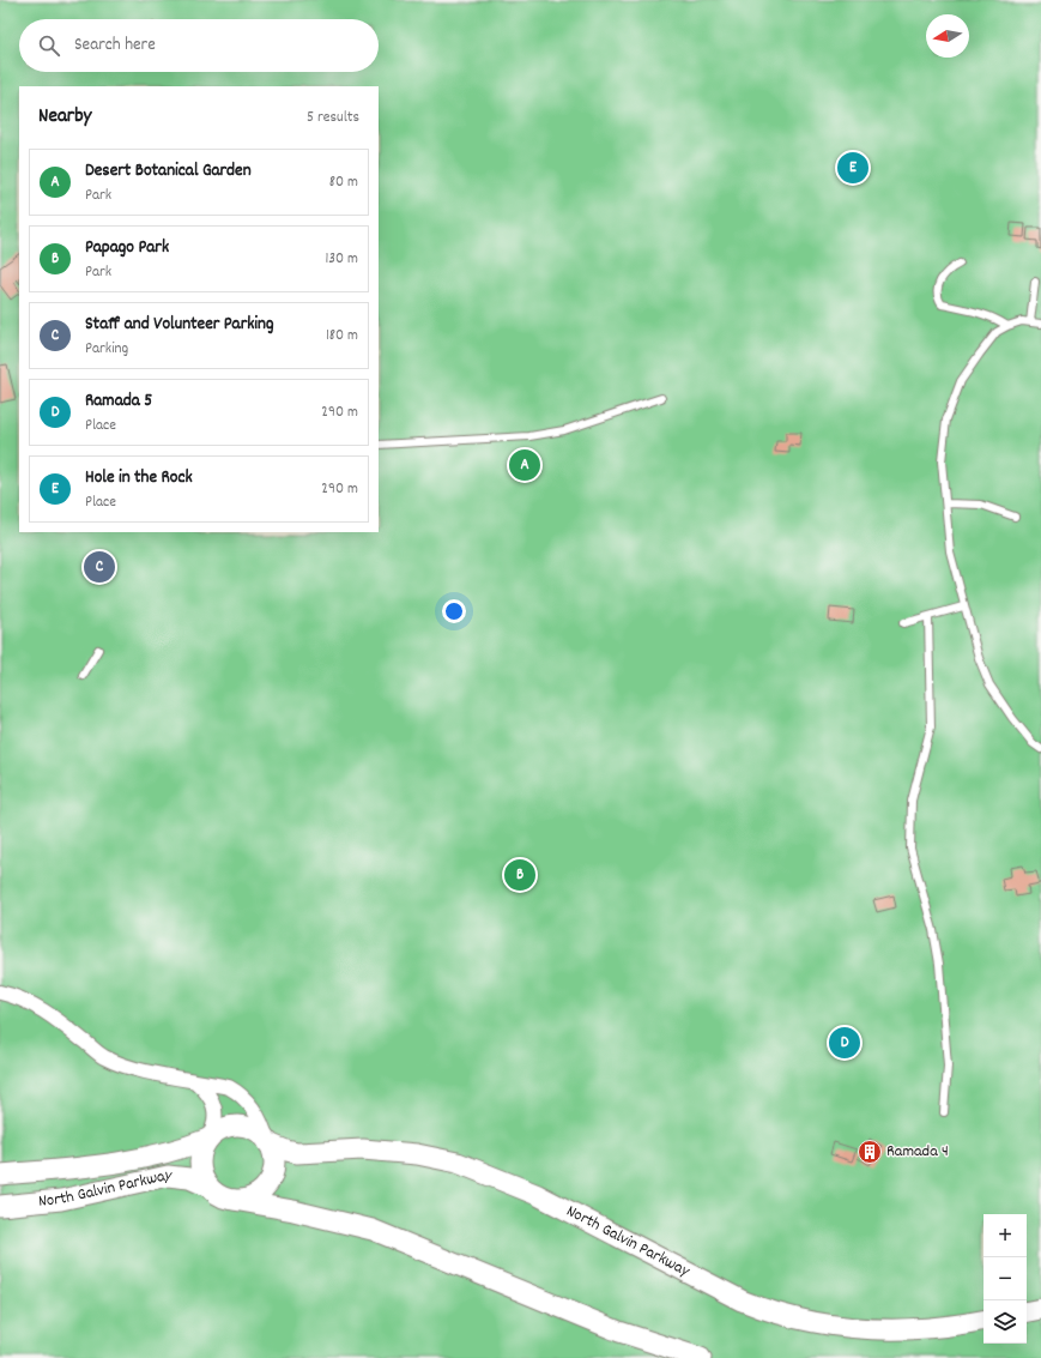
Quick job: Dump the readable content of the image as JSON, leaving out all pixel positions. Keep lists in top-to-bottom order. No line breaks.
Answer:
{"streets":{"main road":["North Galvin Parkway"]},"places":{"building":["Ramada 4"]},"north":"left","page":{"search":"Search here","heading":["Nearby","5 results"],"list":[{"mark":"A","name":"Desert Botanical Garden","note":"Park","value":"80 m"},{"mark":"B","name":"Papago Park","note":"Park","value":"130 m"},{"mark":"C","name":"Staff and Volunteer Parking","note":"Parking","value":"180 m"},{"mark":"D","name":"Ramada 5","note":"Place","value":"290 m"},{"mark":"E","name":"Hole in the Rock","note":"Place","value":"290 m"}],"pins":["E","A","C","B","D"],"map_buttons":["+","−"]}}
